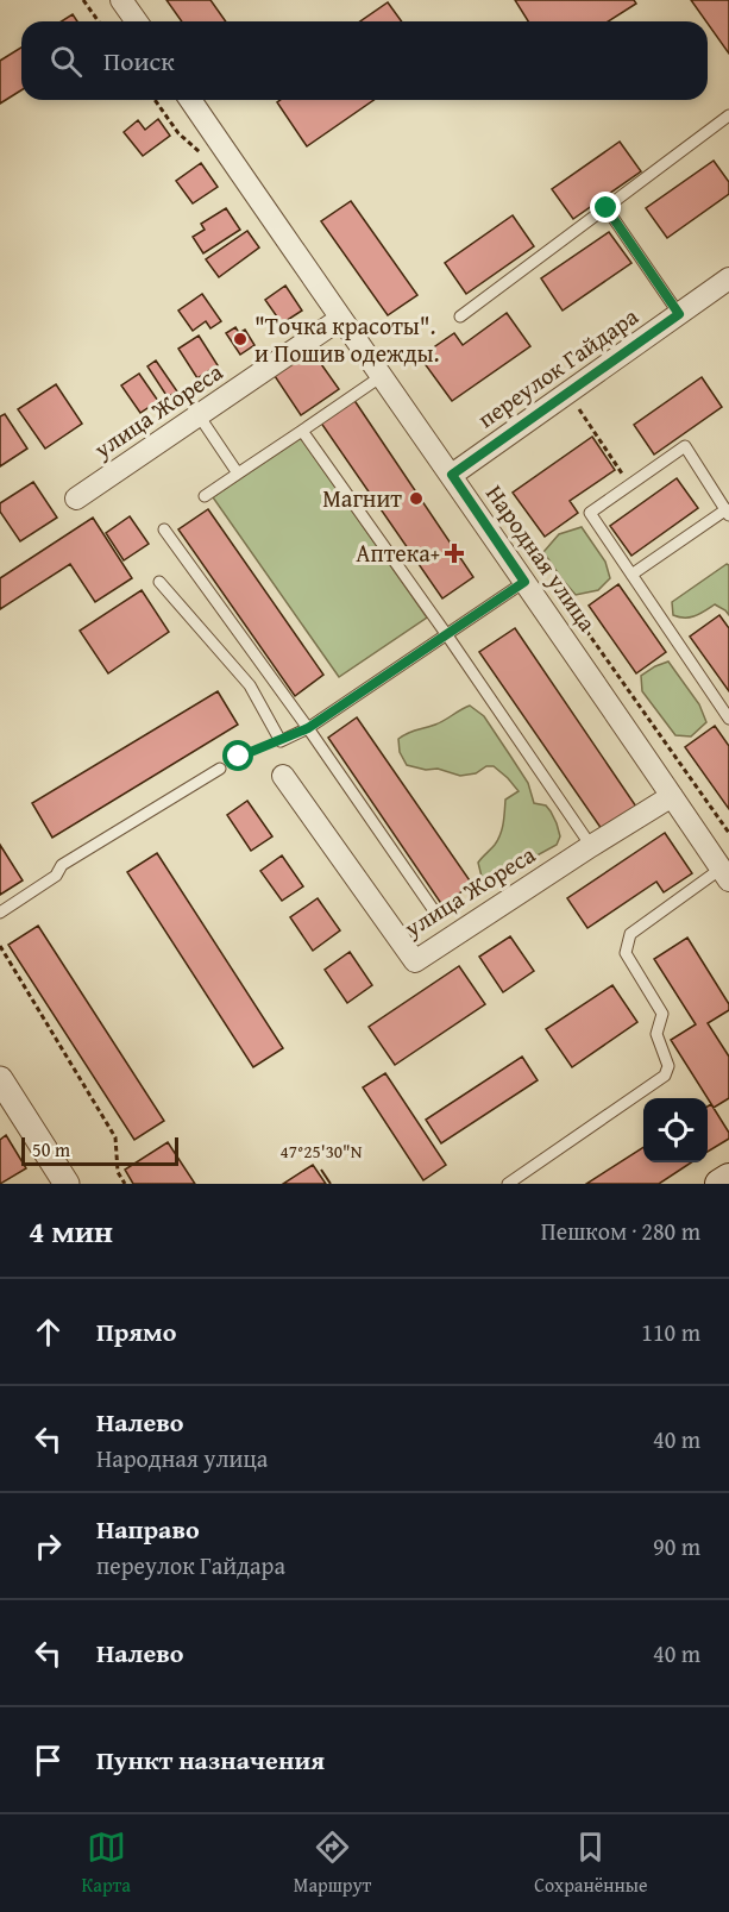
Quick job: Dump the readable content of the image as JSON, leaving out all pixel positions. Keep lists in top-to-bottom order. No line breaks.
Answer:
{"streets":{"street":["переулок Гайдара","улица Жореса","Народная улица"]},"crossings":[["переулок Гайдара","Народная улица"],["улица Жореса","Народная улица"]],"places":{"other":["\"Точка красоты\". и Пошив одежды.","Магнит"],"health":["Аптека+"]},"scale_bar":"50 m","page":{"search":"Поиск","scale":"50 m","heading":["4 мин","Пешком · 280 m"],"list":[["Прямо","110 m"],["Налево","Народная улица","40 m"],["Направо","переулок Гайдара","90 m"],["Налево","40 m"],"Пункт назначения"],"nav":["Карта","Маршрут","Сохранённые"]},"coordinates":["47°25'30\"N"]}
